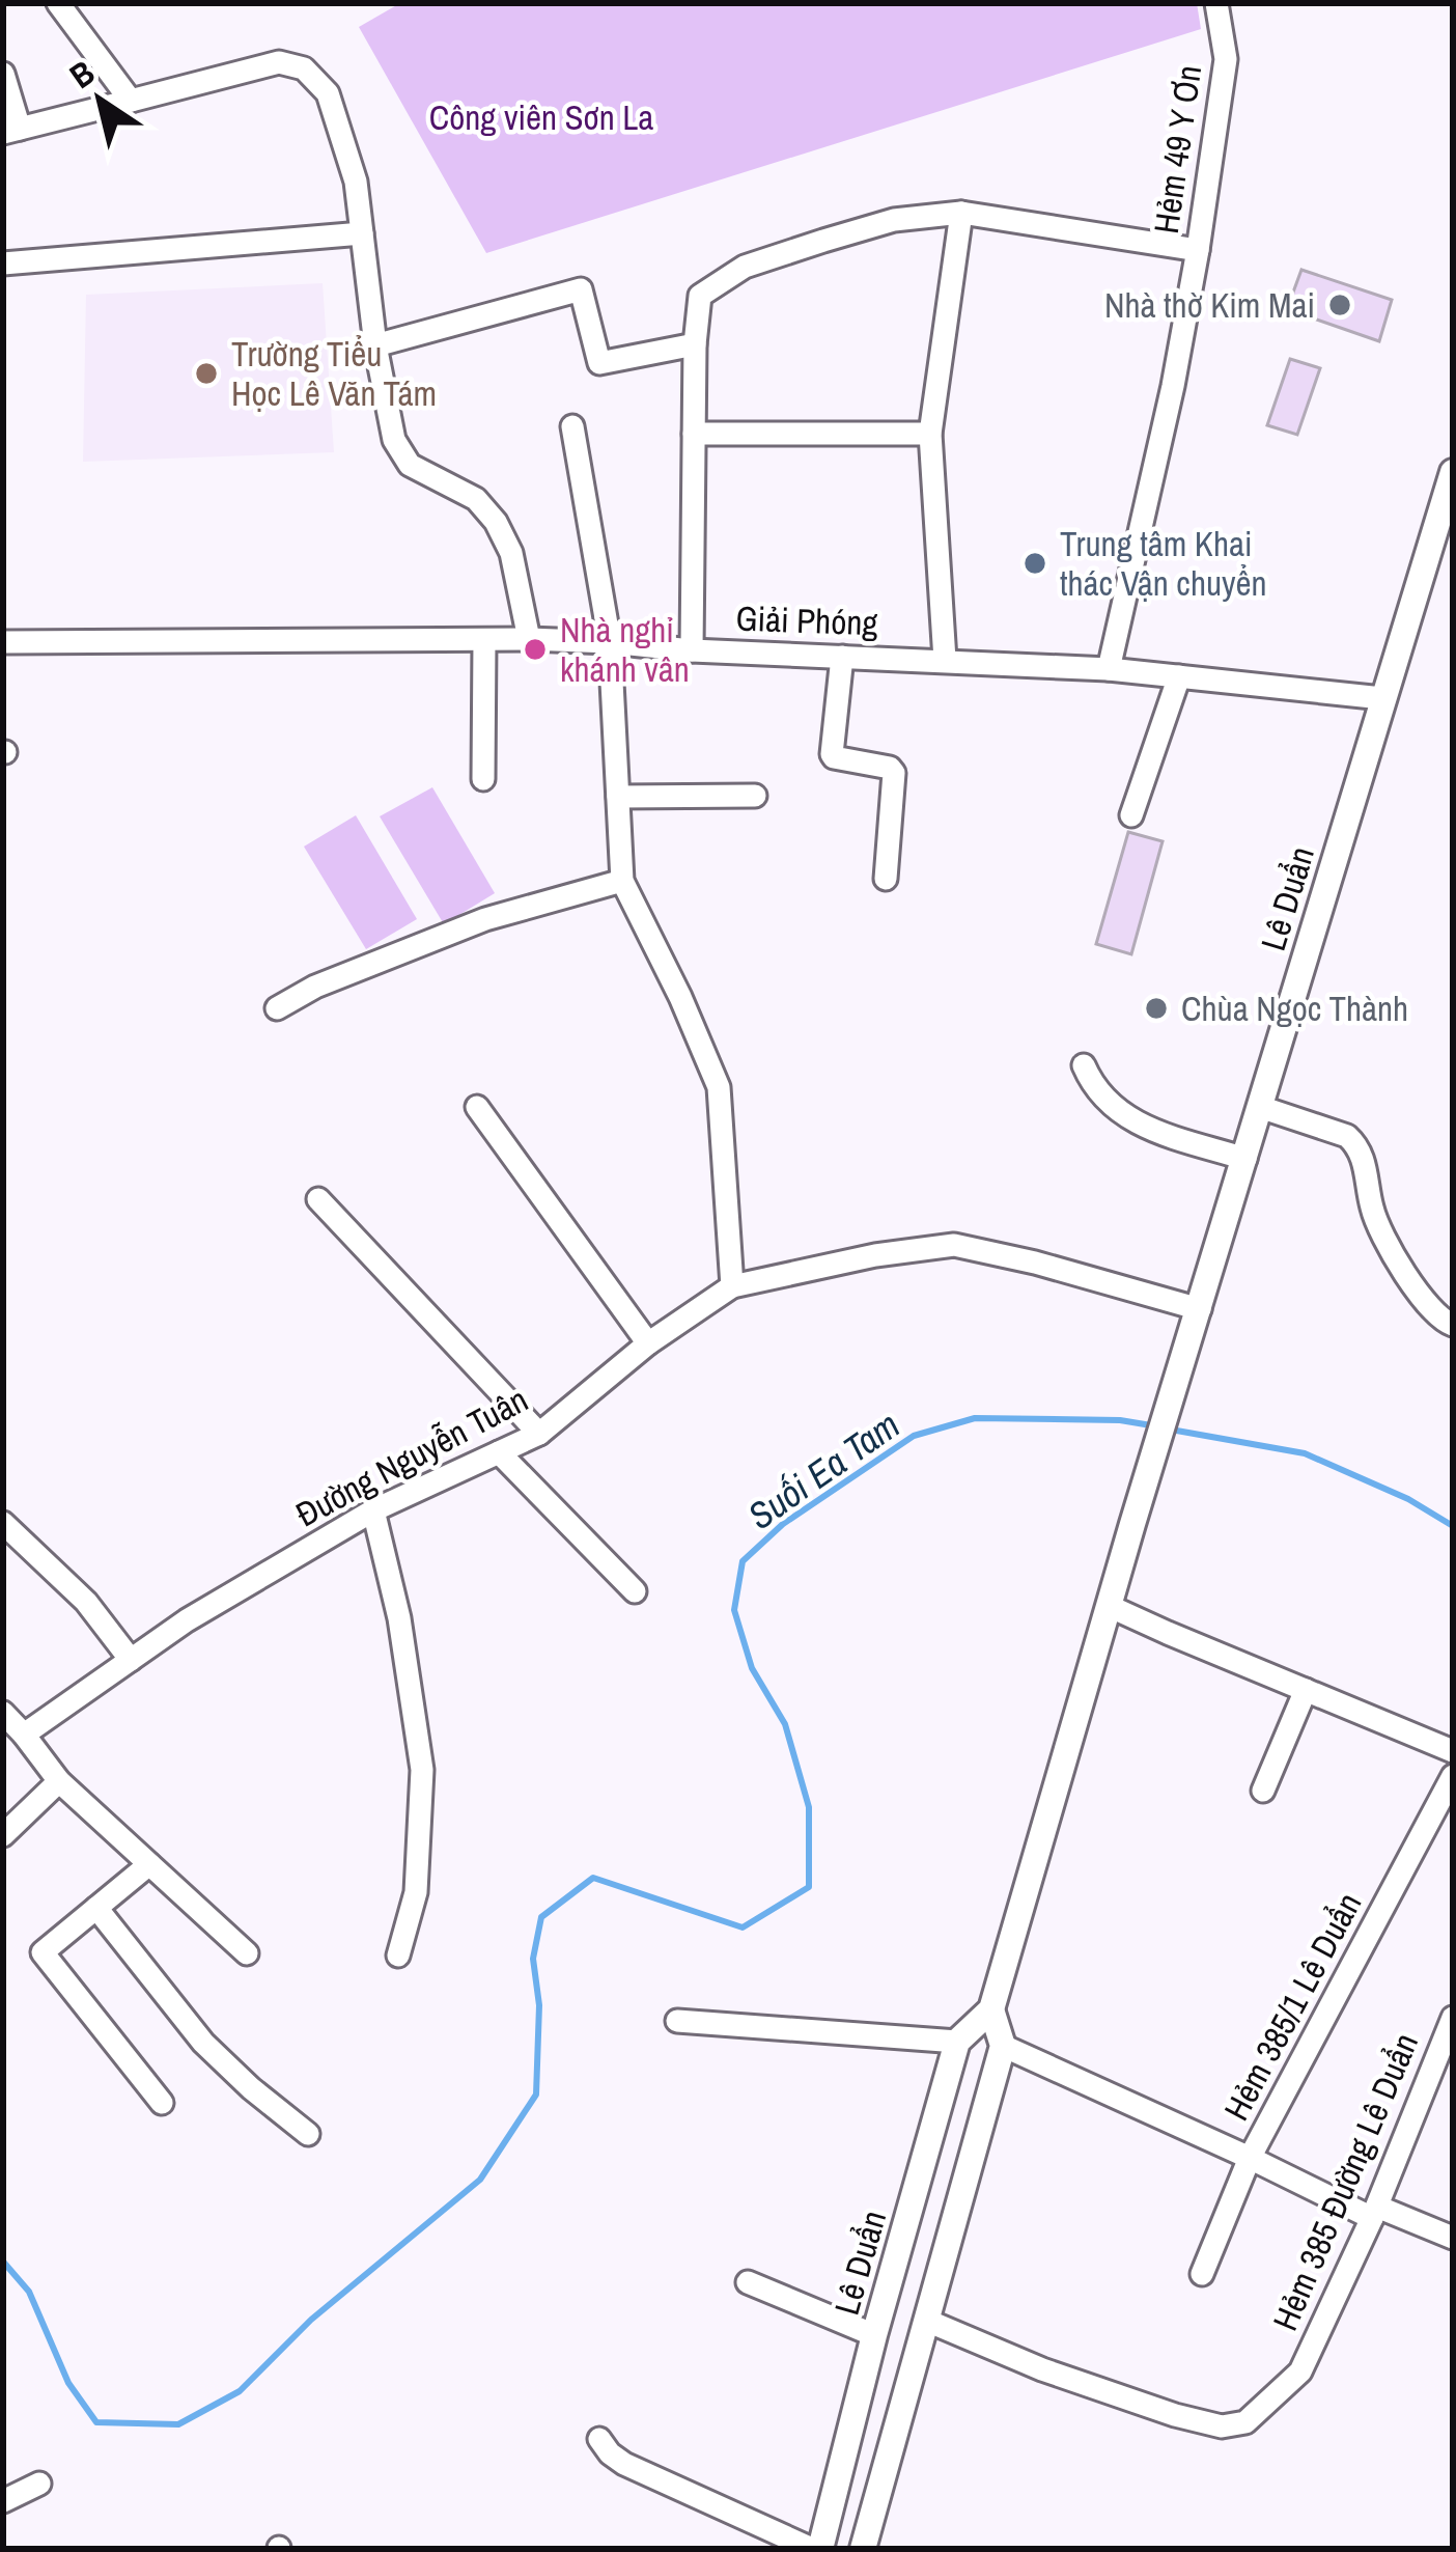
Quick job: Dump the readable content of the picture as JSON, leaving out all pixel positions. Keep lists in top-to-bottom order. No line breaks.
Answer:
{"streets":{"main road":["Lê Duẩn"],"street":["Hẻm 49 Y Ơn","Giải Phóng","Đường Nguyễn Tuân","Hẻm 385/1 Lê Duẩn","Hẻm 385 Đường Lê Duẩn"]},"crossings":[["Hẻm 49 Y Ơn","Giải Phóng"],["Giải Phóng","Lê Duẩn"],["Lê Duẩn","Đường Nguyễn Tuân"]],"water":["Suối Ea Tam"],"parks":["Công viên Sơn La"],"places":["Nhà thờ Kim Mai","Trường Tiểu Học Lê Văn Tám","Trung tâm Khai thác Vận chuyển","Nhà nghỉ khánh vân","Chùa Ngọc Thành"],"north":"top left"}
